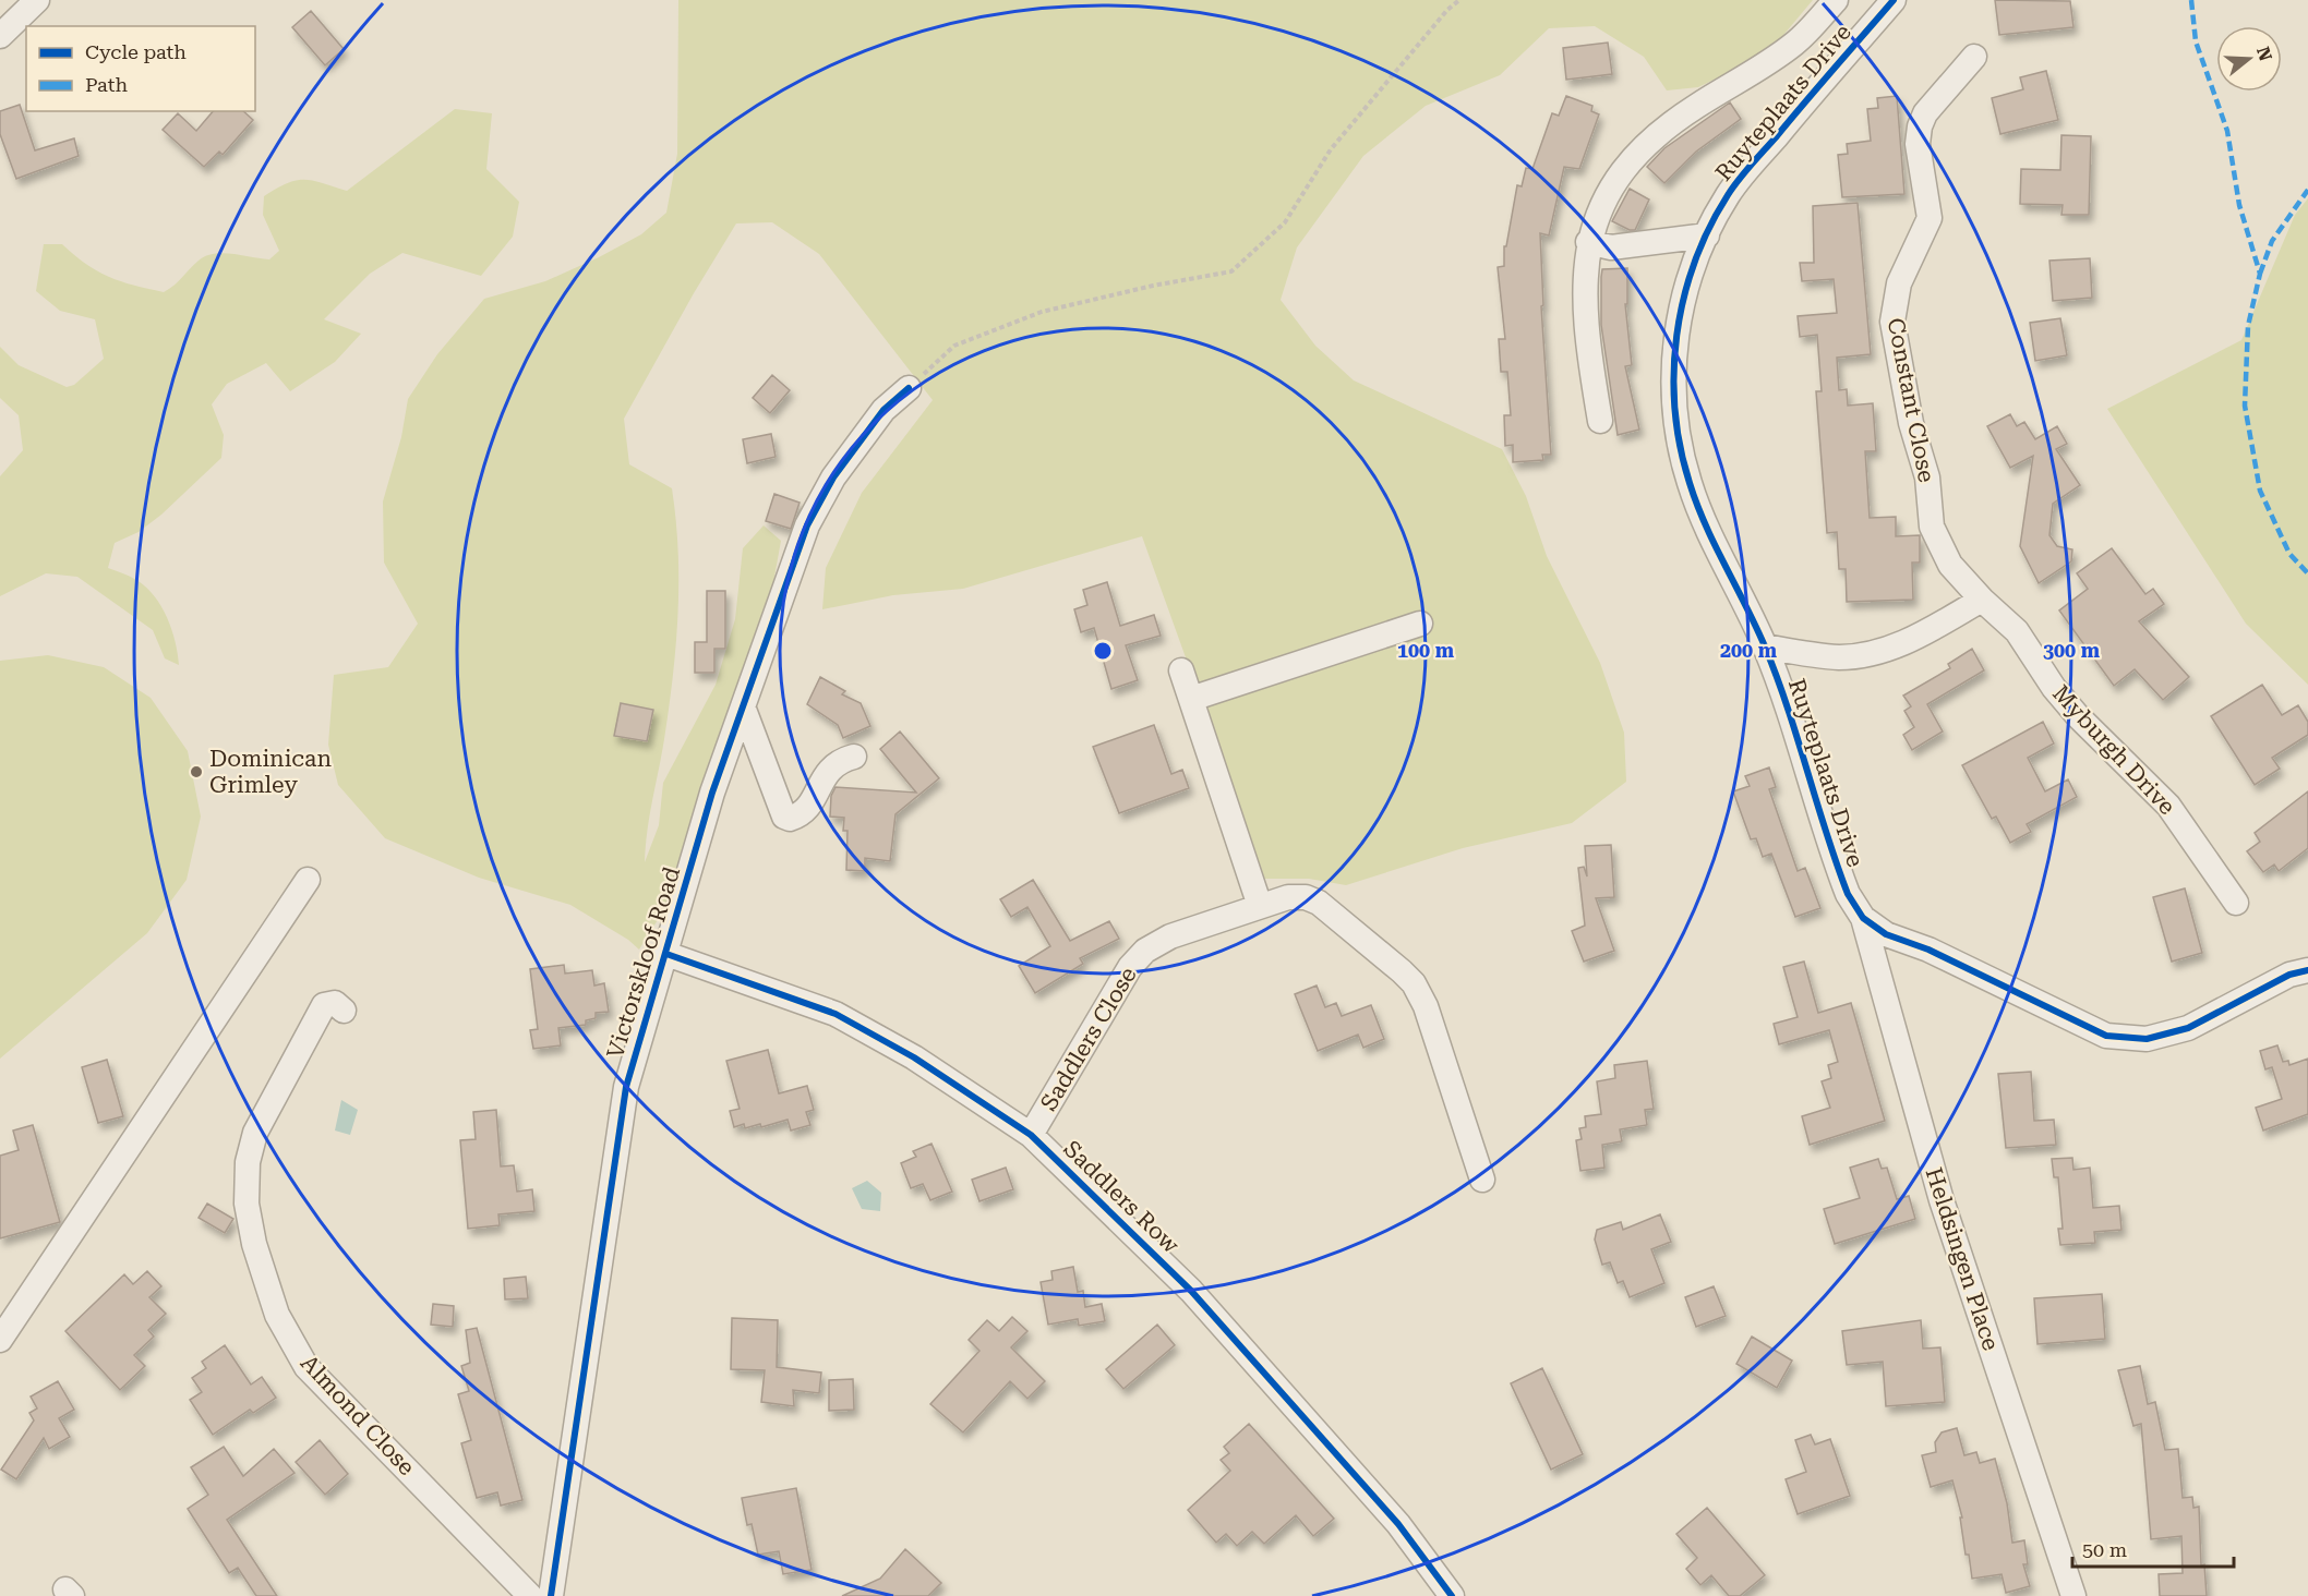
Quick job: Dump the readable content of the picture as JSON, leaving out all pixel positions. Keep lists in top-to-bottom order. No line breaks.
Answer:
{"streets":{"street":["Ruyteplaats Drive","Constant Close","Myburgh Drive","Victorskloof Road","Saddlers Close","Saddlers Row","Heldsingen Place","Almond Close"]},"crossings":[["Ruyteplaats Drive","Heldsingen Place"],["Constant Close","Myburgh Drive"],["Victorskloof Road","Saddlers Row"],["Saddlers Close","Saddlers Row"]],"places":["Dominican Grimley"],"legend":["Cycle path","Path"],"scale_bar":"50 m","north":"right","rings":["100 m","200 m","300 m"]}
